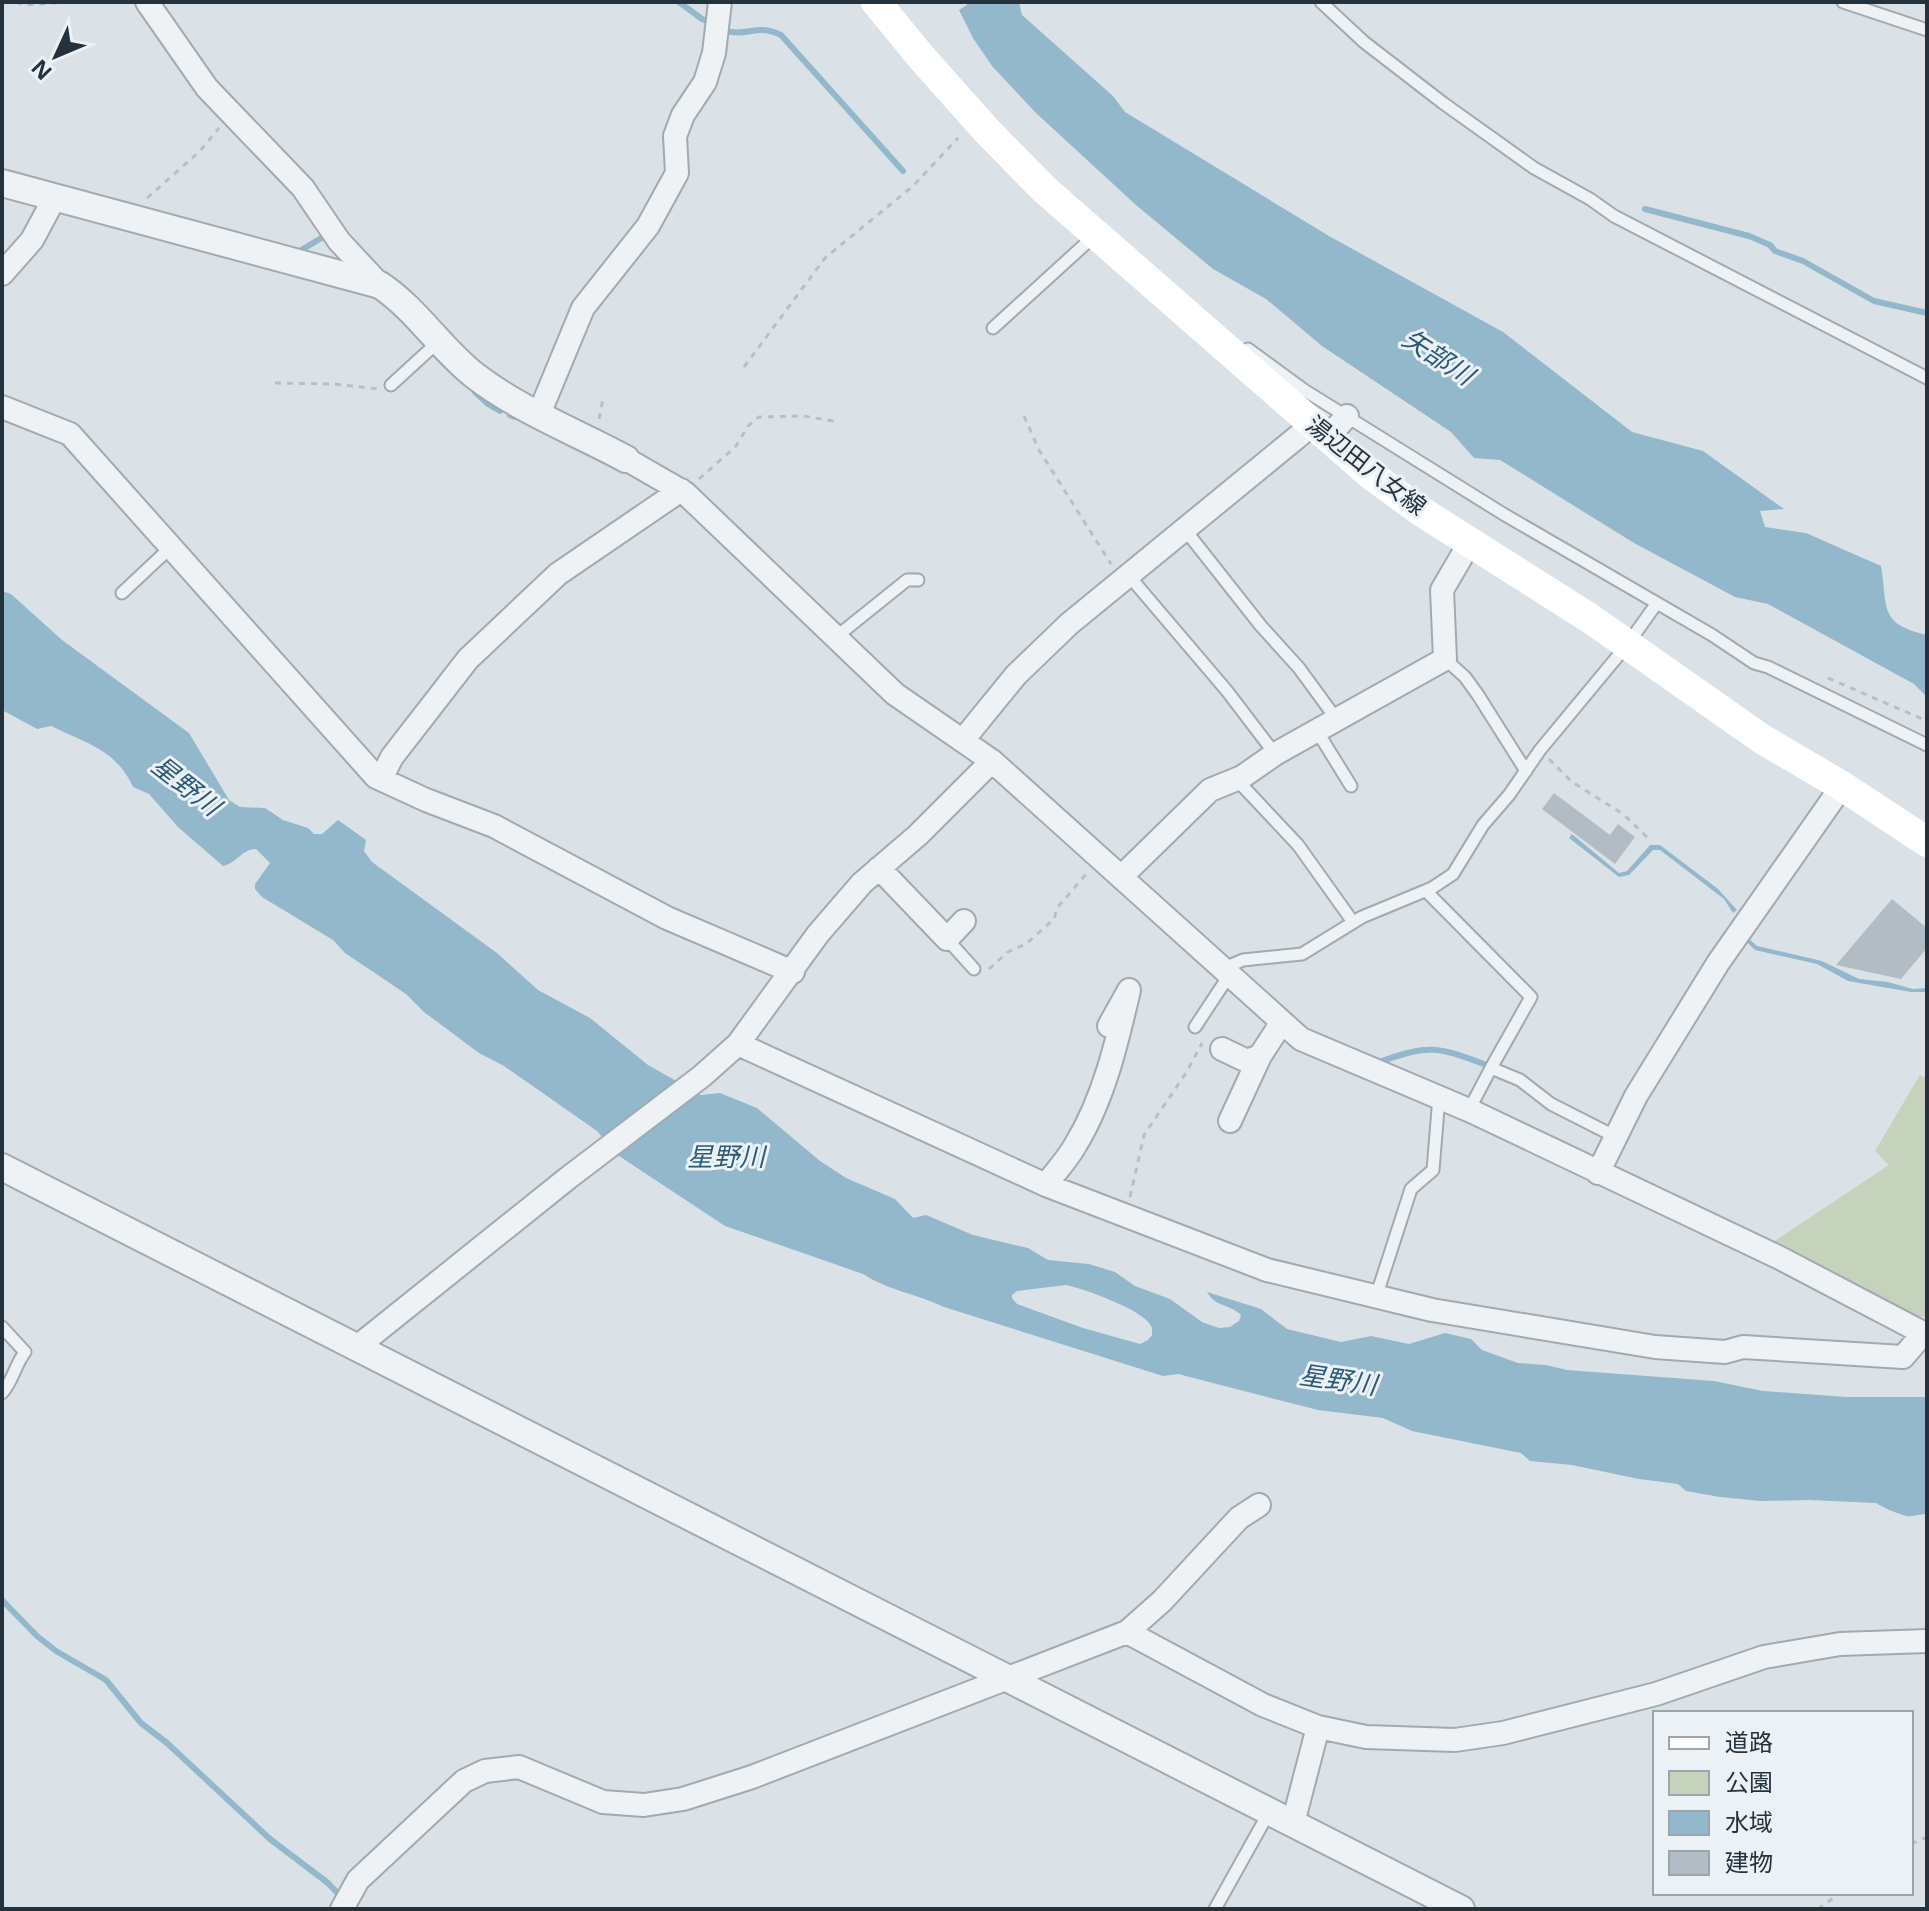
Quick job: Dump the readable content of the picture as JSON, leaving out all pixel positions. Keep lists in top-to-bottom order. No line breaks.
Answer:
{"streets":{"main road":["湯辺田八女線"]},"water":["矢部川","星野川"],"legend":["道路","公園","水域","建物"],"north":"bottom left"}
